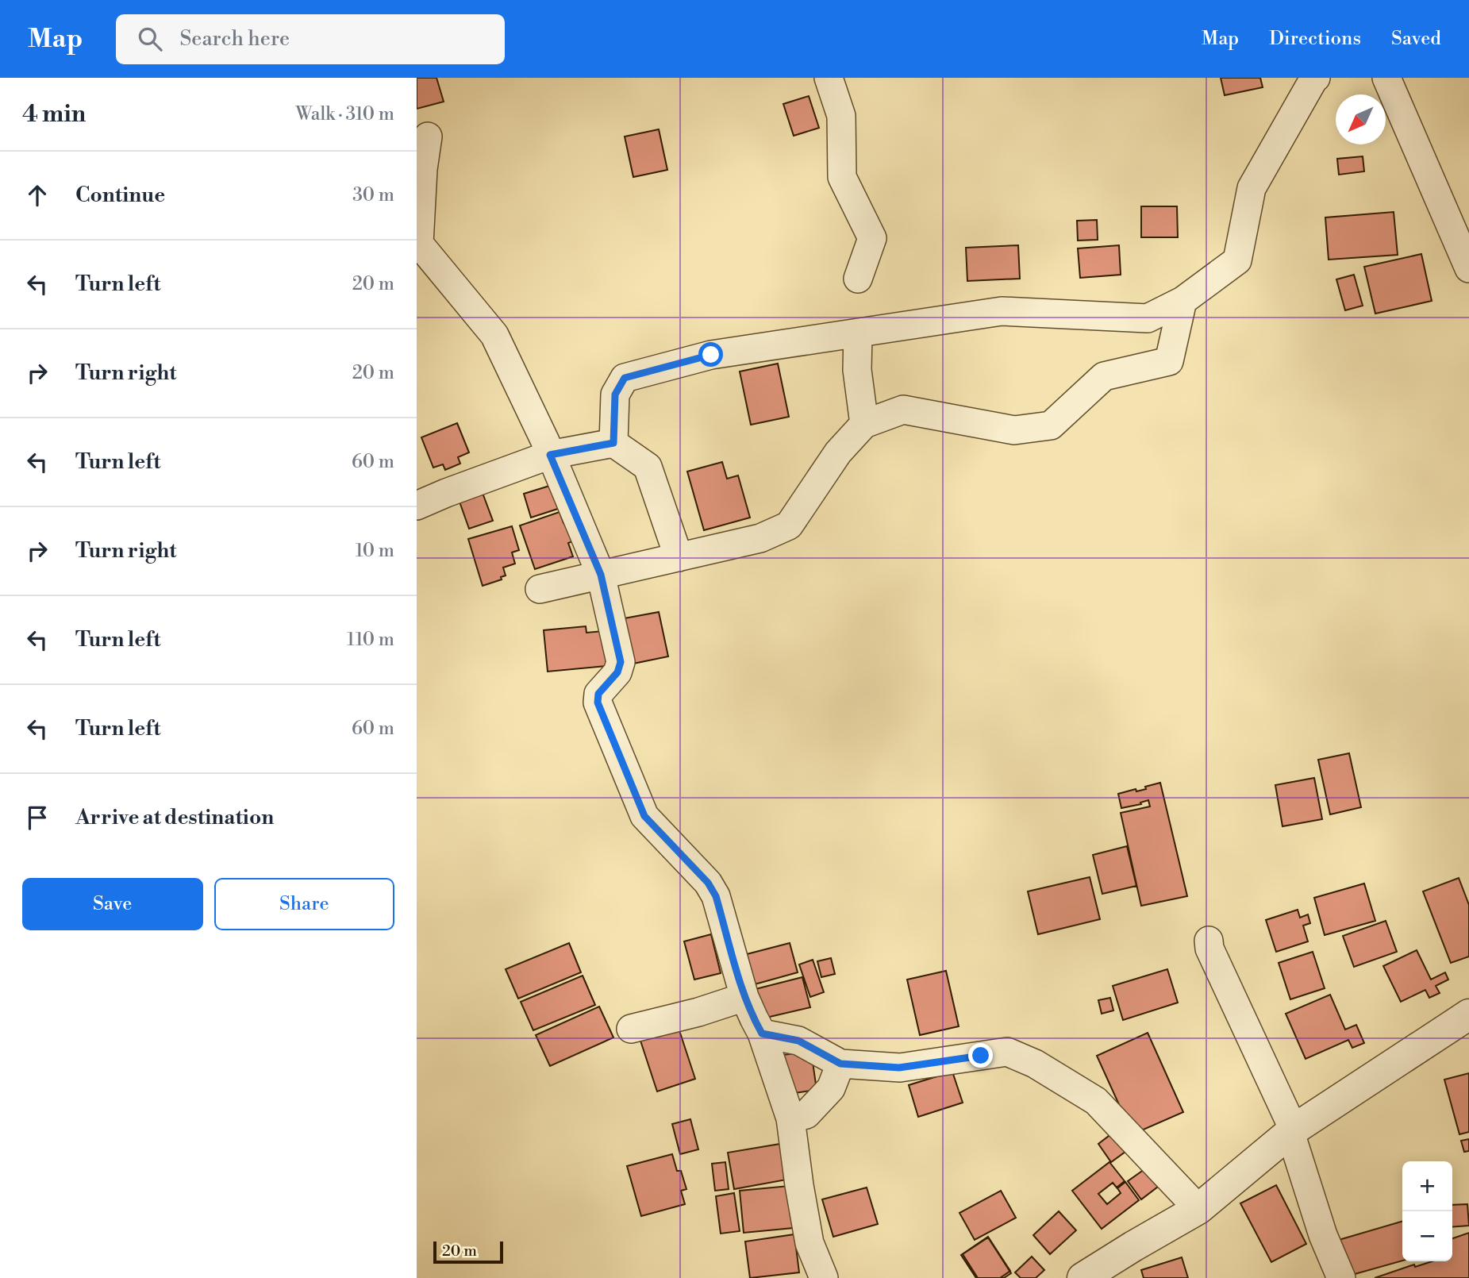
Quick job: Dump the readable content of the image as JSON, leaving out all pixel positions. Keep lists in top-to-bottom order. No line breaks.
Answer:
{"scale_bar":"20 m","north":"bottom left","page":{"header":"Map","search":"Search here","nav":["Map","Directions","Saved"],"heading":["4 min","Walk · 310 m"],"list":[["Continue","30 m"],["Turn left","20 m"],["Turn right","20 m"],["Turn left","60 m"],["Turn right","10 m"],["Turn left","110 m"],["Turn left","60 m"],"Arrive at destination"],"buttons":["Save","Share"],"map_buttons":["+","−"],"scale":"20 m"}}
